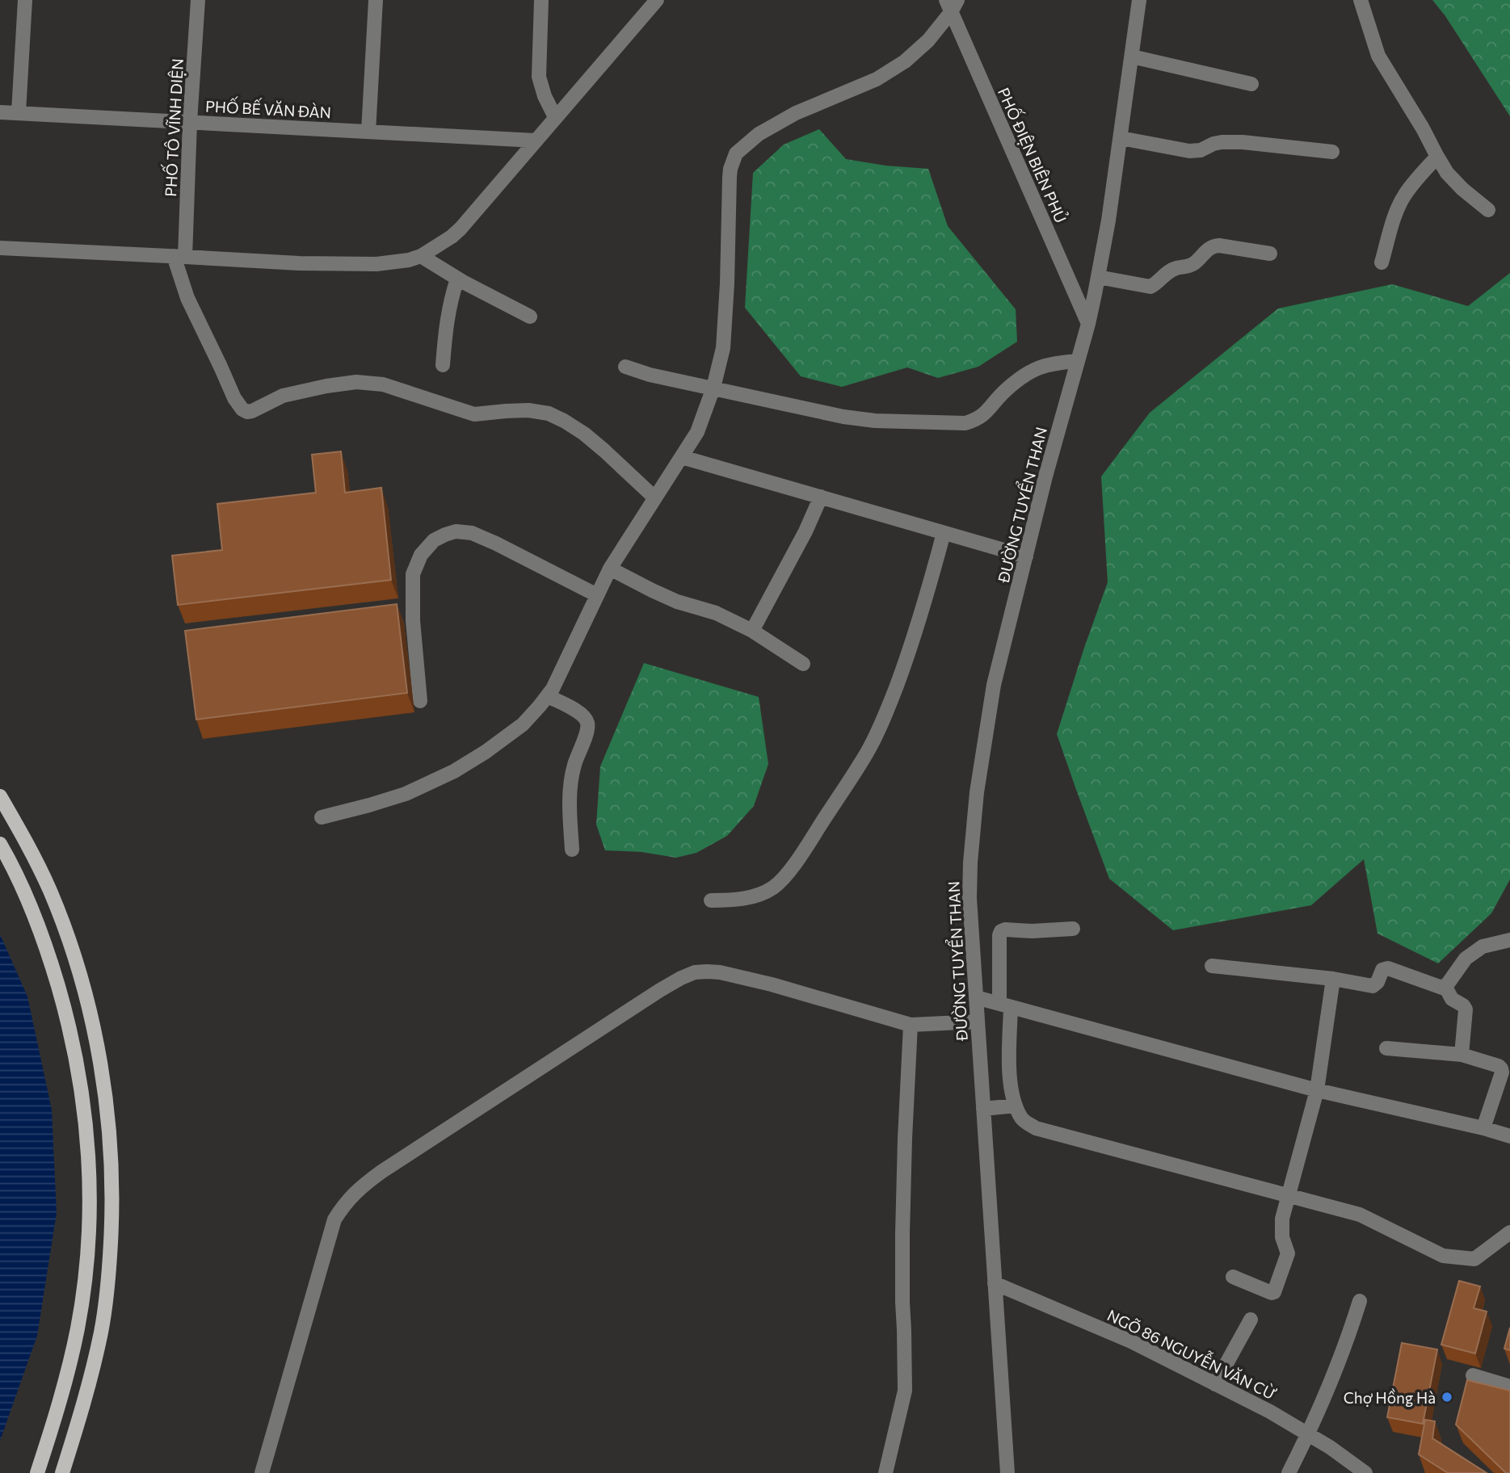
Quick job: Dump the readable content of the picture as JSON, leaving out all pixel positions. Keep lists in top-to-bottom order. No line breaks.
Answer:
{"streets":{"street":["PHỐ BẾ VĂN ĐÀN","PHỐ TÔ VĨNH DIỆN","PHỐ ĐIỆN BIÊN PHỦ","ĐƯỜNG TUYỂN THAN","NGÕ 86 NGUYỄN VĂN CỪ"]},"crossings":[["PHỐ BẾ VĂN ĐÀN","PHỐ TÔ VĨNH DIỆN"],["PHỐ ĐIỆN BIÊN PHỦ","ĐƯỜNG TUYỂN THAN"],["ĐƯỜNG TUYỂN THAN","NGÕ 86 NGUYỄN VĂN CỪ"]],"places":["Chợ Hồng Hà"]}
